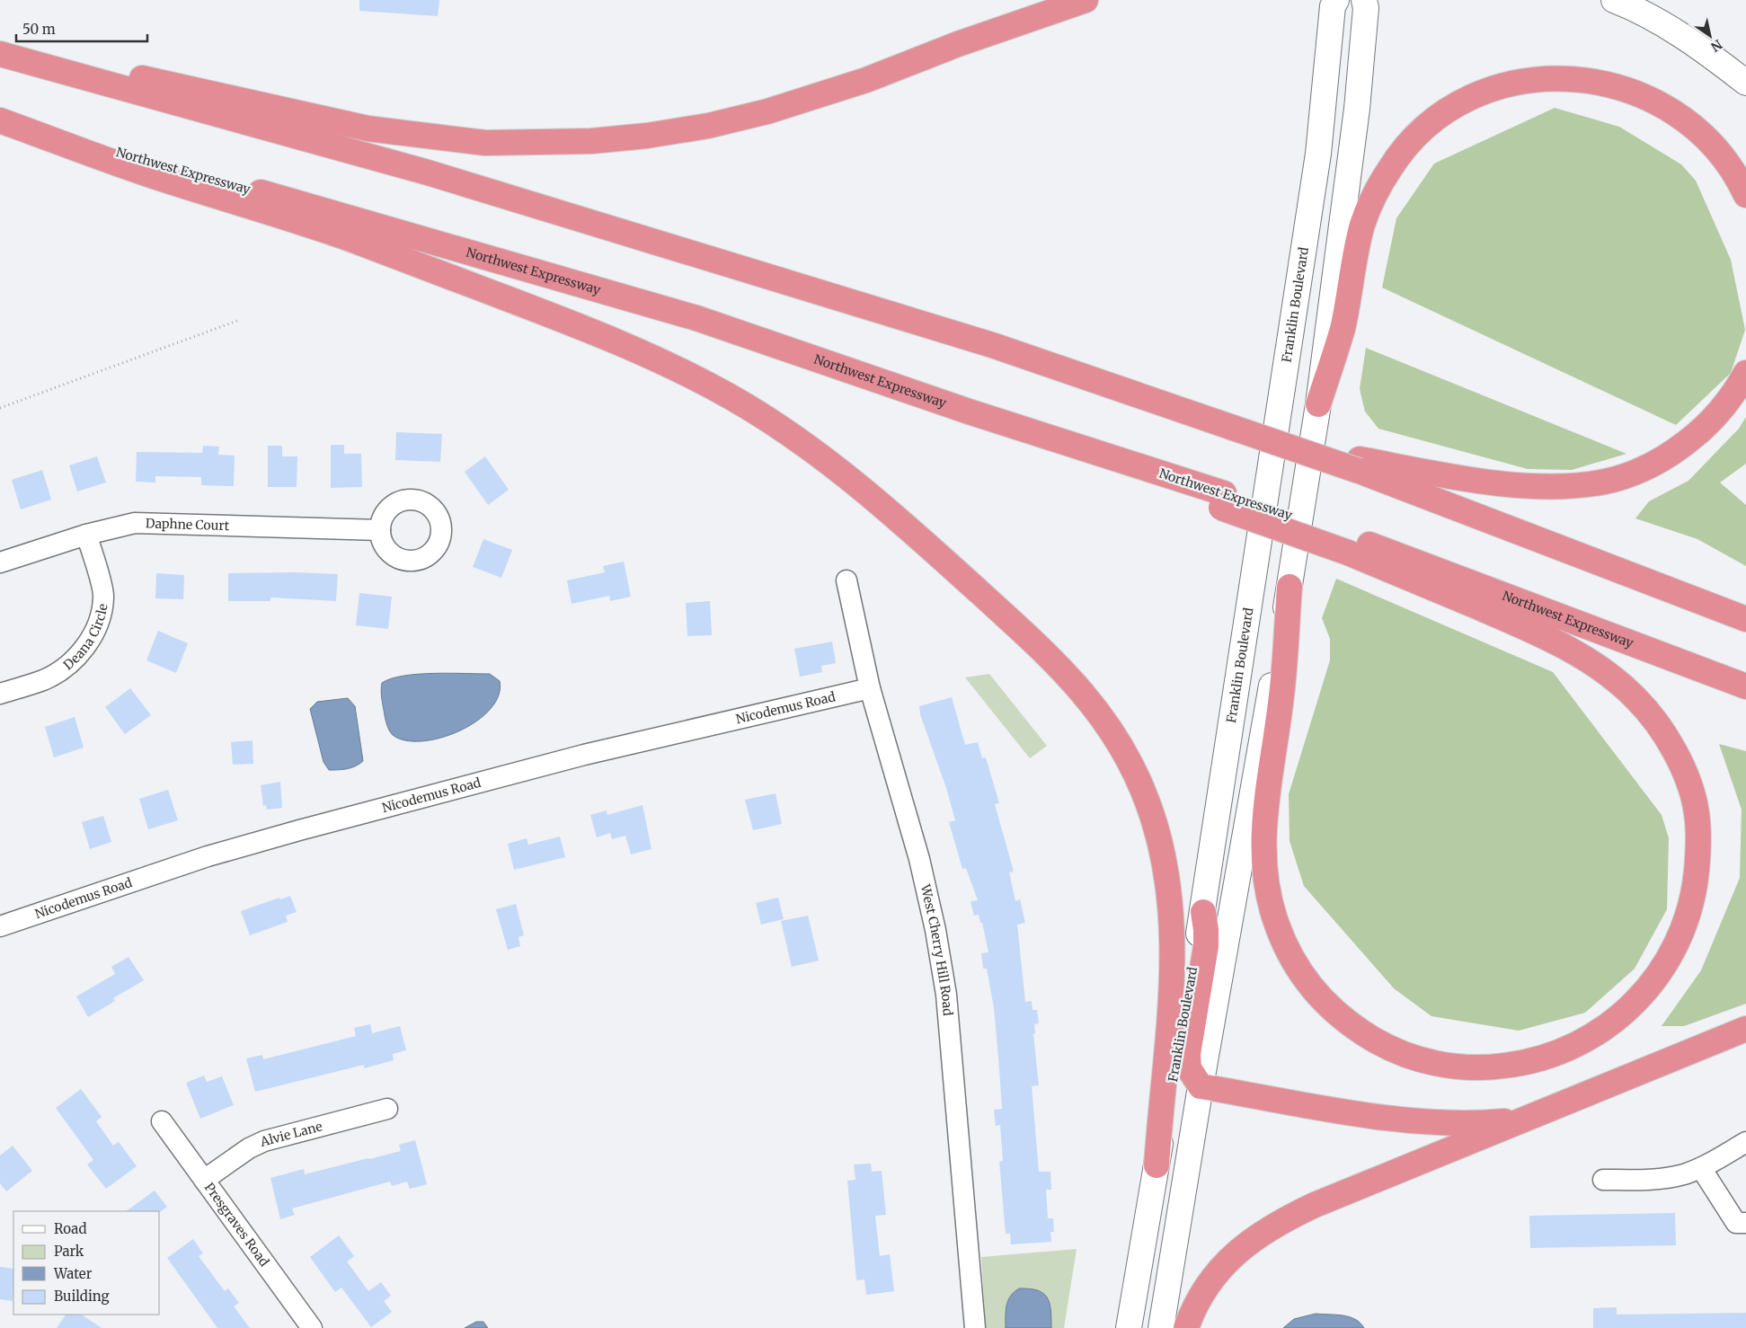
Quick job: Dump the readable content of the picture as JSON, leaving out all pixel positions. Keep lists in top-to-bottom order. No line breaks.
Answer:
{"streets":{"highway":["Northwest Expressway"],"main road":["Franklin Boulevard"],"street":["Daphne Court","Deana Circle","Nicodemus Road","West Cherry Hill Road","Alvie Lane","Presgraves Road"]},"crossings":[["Daphne Court","Deana Circle"],["Nicodemus Road","West Cherry Hill Road"],["Alvie Lane","Presgraves Road"]],"legend":["Road","Park","Water","Building"],"scale_bar":"50 m","north":"bottom right"}
